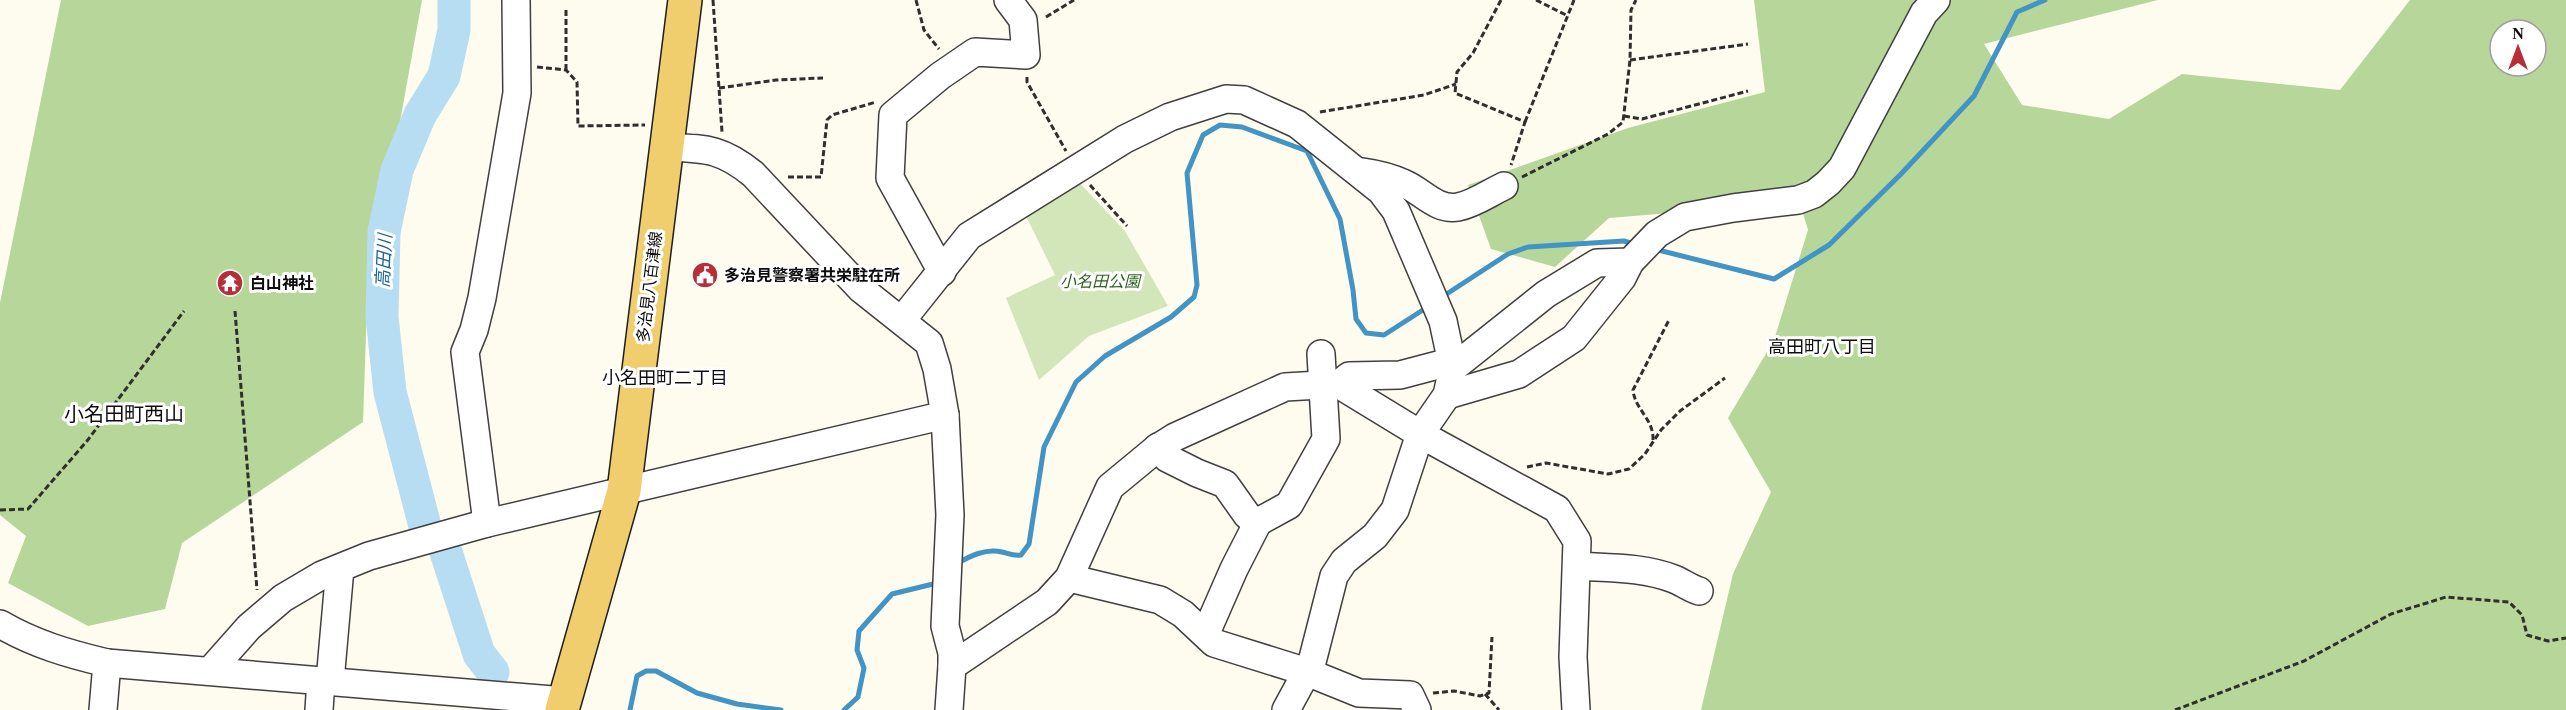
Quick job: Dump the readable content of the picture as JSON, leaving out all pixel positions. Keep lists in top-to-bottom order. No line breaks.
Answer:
{"streets":{"main road":["多治見八百津線"]},"districts":["高田町八丁目","小名田町二丁目","小名田町西山"],"water":["高田川"],"parks":["小名田公園"],"places":{"public building":["多治見警察署共栄駐在所"],"temple":["白山神社"]},"north":"top"}
